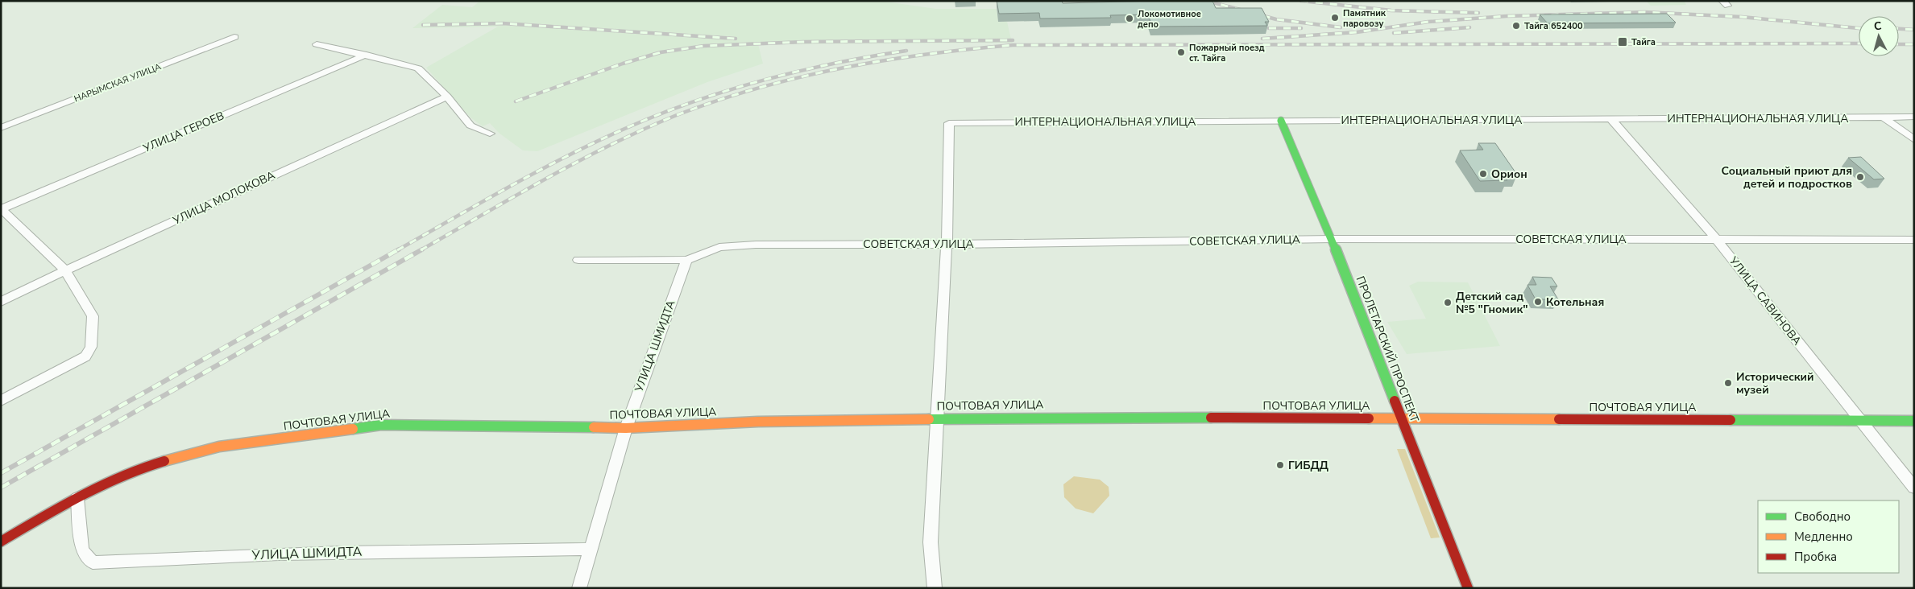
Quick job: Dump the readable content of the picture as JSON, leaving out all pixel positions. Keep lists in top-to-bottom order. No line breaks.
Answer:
{"streets":{"street":["НАРЫМСКАЯ УЛИЦА","ИНТЕРНАЦИОНАЛЬНАЯ УЛИЦА","УЛИЦА ГЕРОЕВ","УЛИЦА МОЛОКОВА","СОВЕТСКАЯ УЛИЦА","УЛИЦА САВИНОВА","УЛИЦА ШМИДТА","ПРОЛЕТАРСКИЙ ПРОСПЕКТ","ПОЧТОВАЯ УЛИЦА"]},"crossings":[["ИНТЕРНАЦИОНАЛЬНАЯ УЛИЦА","СОВЕТСКАЯ УЛИЦА"],["ИНТЕРНАЦИОНАЛЬНАЯ УЛИЦА","УЛИЦА САВИНОВА"],["ИНТЕРНАЦИОНАЛЬНАЯ УЛИЦА","ПРОЛЕТАРСКИЙ ПРОСПЕКТ"],["СОВЕТСКАЯ УЛИЦА","УЛИЦА САВИНОВА"],["СОВЕТСКАЯ УЛИЦА","УЛИЦА ШМИДТА"],["СОВЕТСКАЯ УЛИЦА","ПРОЛЕТАРСКИЙ ПРОСПЕКТ"],["УЛИЦА САВИНОВА","ПОЧТОВАЯ УЛИЦА"],["УЛИЦА ШМИДТА","ПОЧТОВАЯ УЛИЦА"],["ПРОЛЕТАРСКИЙ ПРОСПЕКТ","ПОЧТОВАЯ УЛИЦА"]],"places":{"other":["Памятник паровозу","Локомотивное депо","Тайга 652400","Пожарный поезд ст. Тайга","Орион","Социальный приют для детей и подростков","Котельная","Детский сад №5 \"Гномик\"","Исторический музей","ГИБДД"],"transit":["Тайга"]},"legend":["Свободно","Медленно","Пробка"],"north":"top"}
